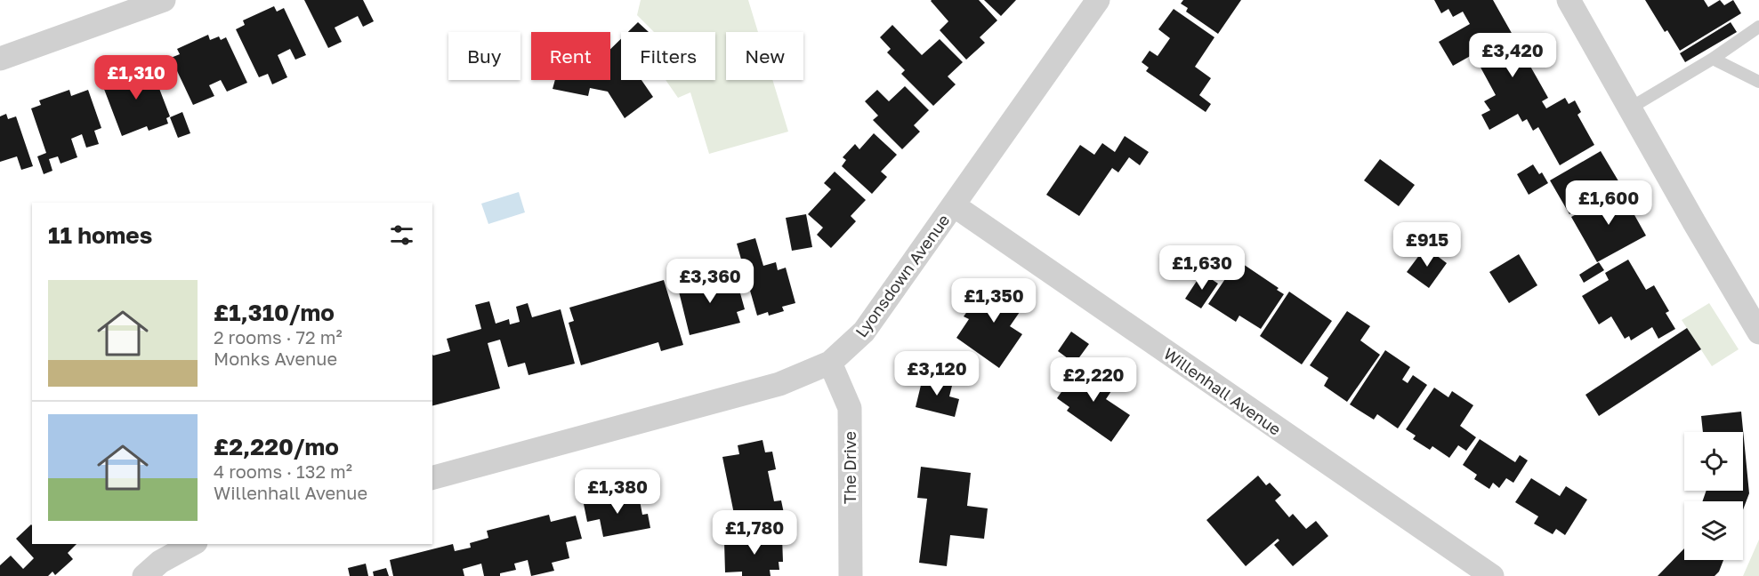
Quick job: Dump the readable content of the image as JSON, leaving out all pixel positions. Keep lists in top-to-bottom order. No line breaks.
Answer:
{"streets":{"street":["Lyonsdown Avenue","Willenhall Avenue","The Drive"]},"crossings":[["Lyonsdown Avenue","Willenhall Avenue"],["Lyonsdown Avenue","The Drive"]],"page":{"chip":["Buy","Rent","Filters","New"],"price":["£3,420","£1,310","£1,600","£915","£1,630","£3,360","£1,350","£3,120","£2,220","£1,380","£1,780"],"heading":"11 homes","list":[{"name":"£1,310/mo","note":"2 rooms · 72 m² · Monks Avenue"},{"name":"£2,220/mo","note":"4 rooms · 132 m² · Willenhall Avenue"}]}}
